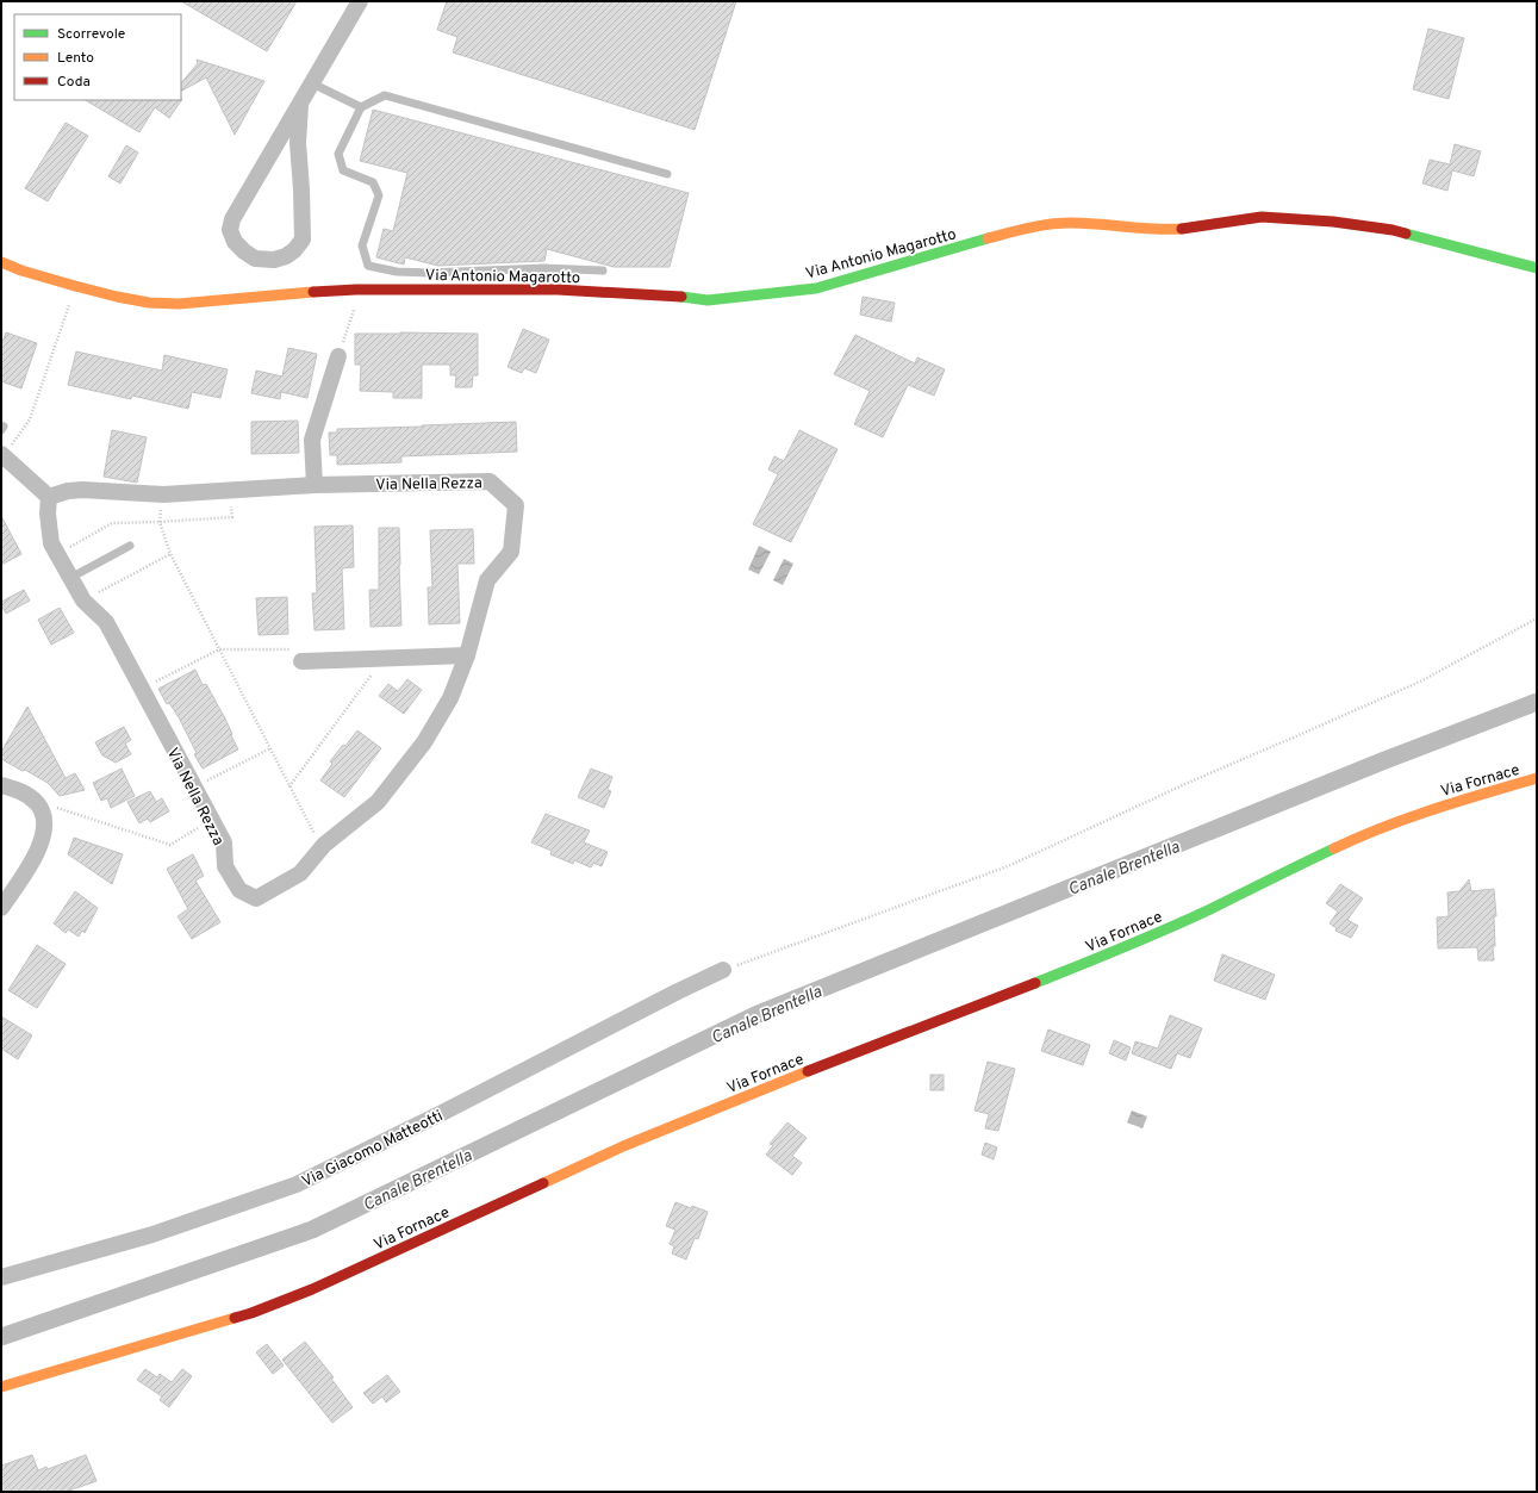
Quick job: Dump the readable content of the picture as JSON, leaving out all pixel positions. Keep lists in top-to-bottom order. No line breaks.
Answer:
{"streets":{"street":["Via Antonio Magarotto","Via Nella Rezza","Via Fornace","Via Giacomo Matteotti"]},"water":["Canale Brentella"],"legend":["Scorrevole","Lento","Coda"]}
